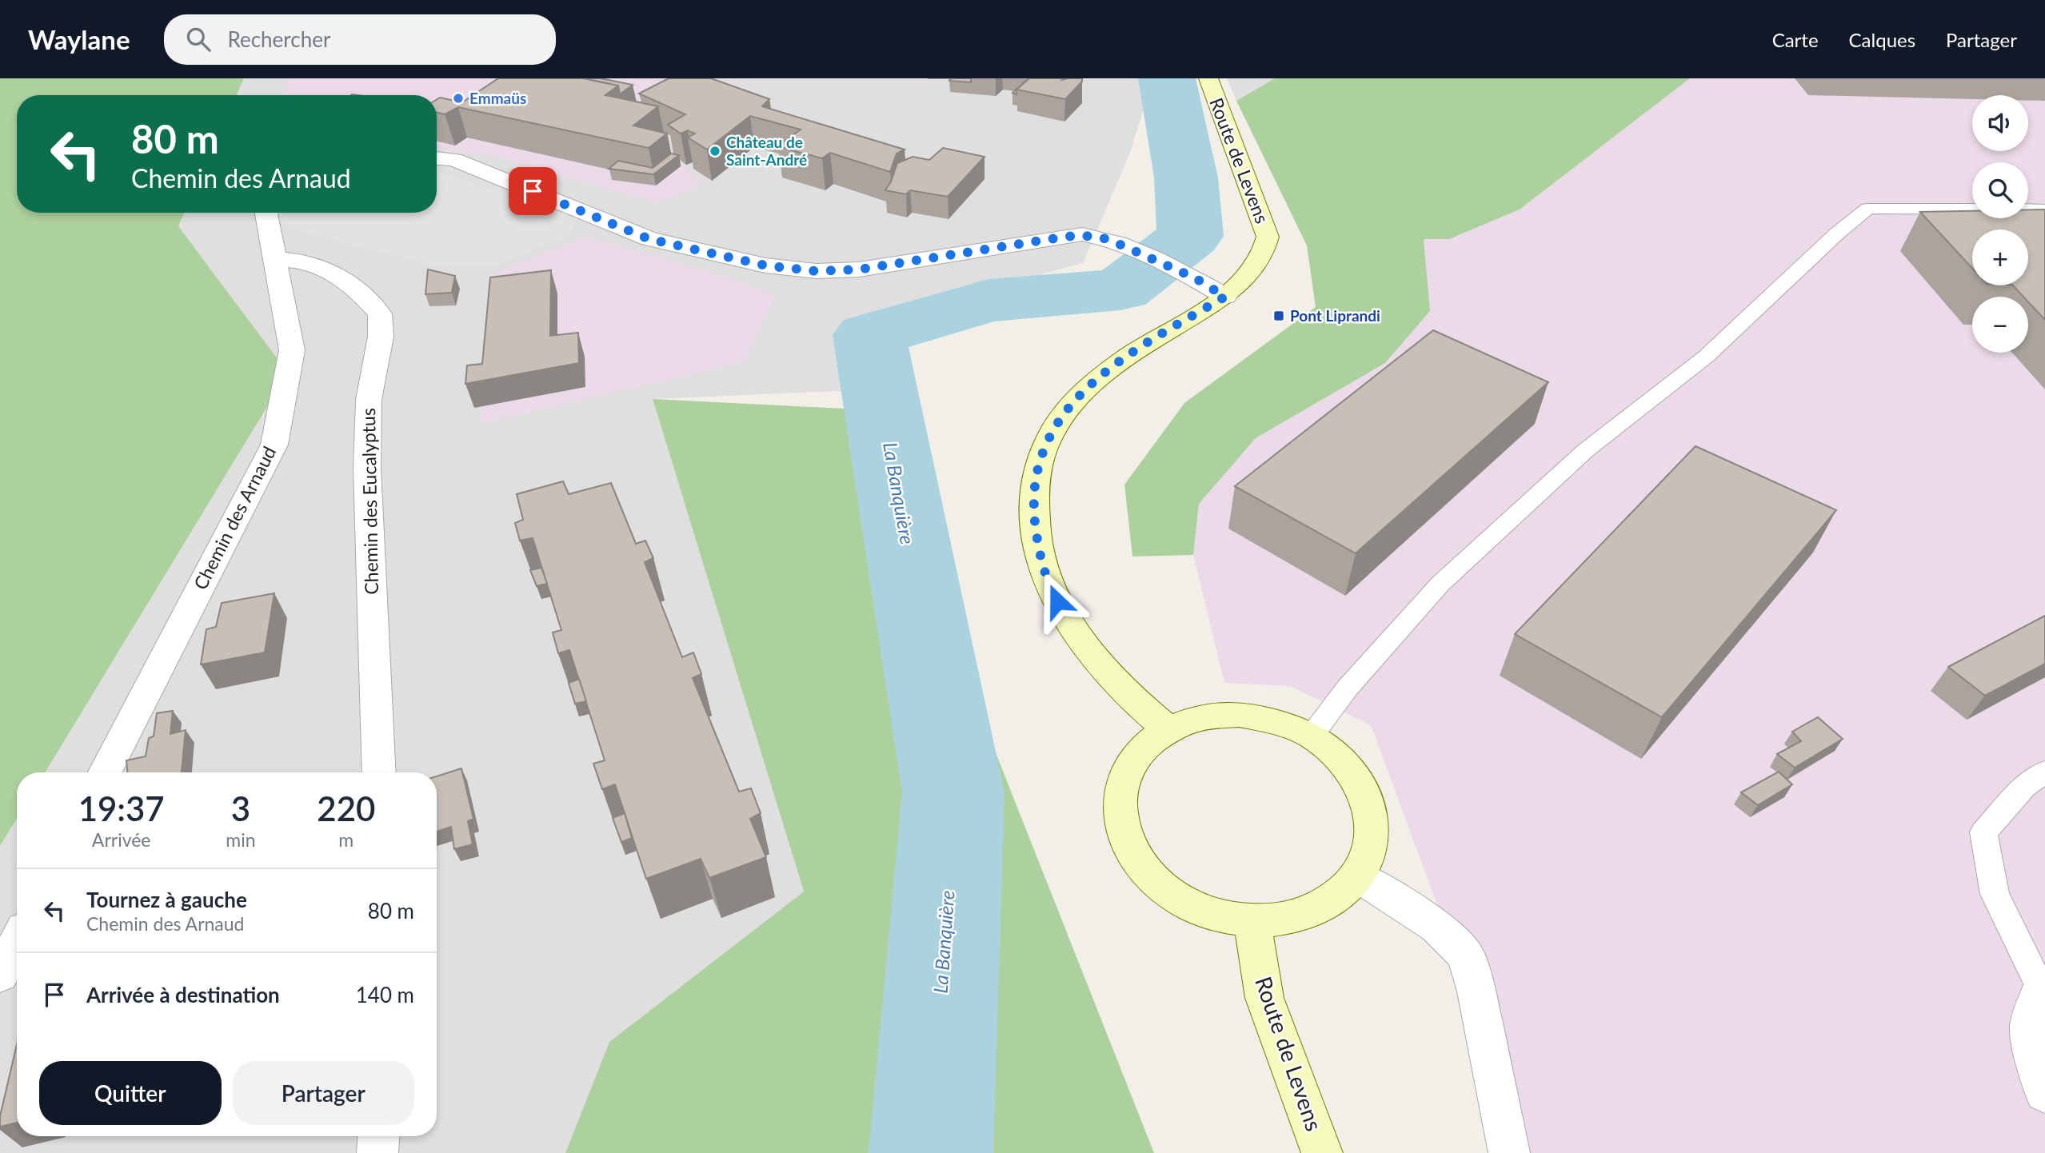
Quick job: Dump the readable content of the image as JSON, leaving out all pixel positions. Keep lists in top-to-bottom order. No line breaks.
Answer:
{"streets":{"street":["Route de Levens","Chemin des Eucalyptus","Chemin des Arnaud"]},"crossings":[["Chemin des Eucalyptus","Chemin des Arnaud"]],"water":["La Banquière"],"places":{"other":["Emmaüs","Château de Saint-André"],"transit":["Pont Liprandi"]},"page":{"header":"Waylane","search":"Rechercher","nav":["Carte","Calques","Partager"],"map_buttons":["+","−"],"turn":["80 m","Chemin des Arnaud"],"eta":["19:37","Arrivée","3","min","220","m"],"list":[{"name":"Tournez à gauche","note":"Chemin des Arnaud","value":"80 m"},{"name":"Arrivée à destination","value":"140 m"}],"buttons":["Quitter","Partager"]}}
